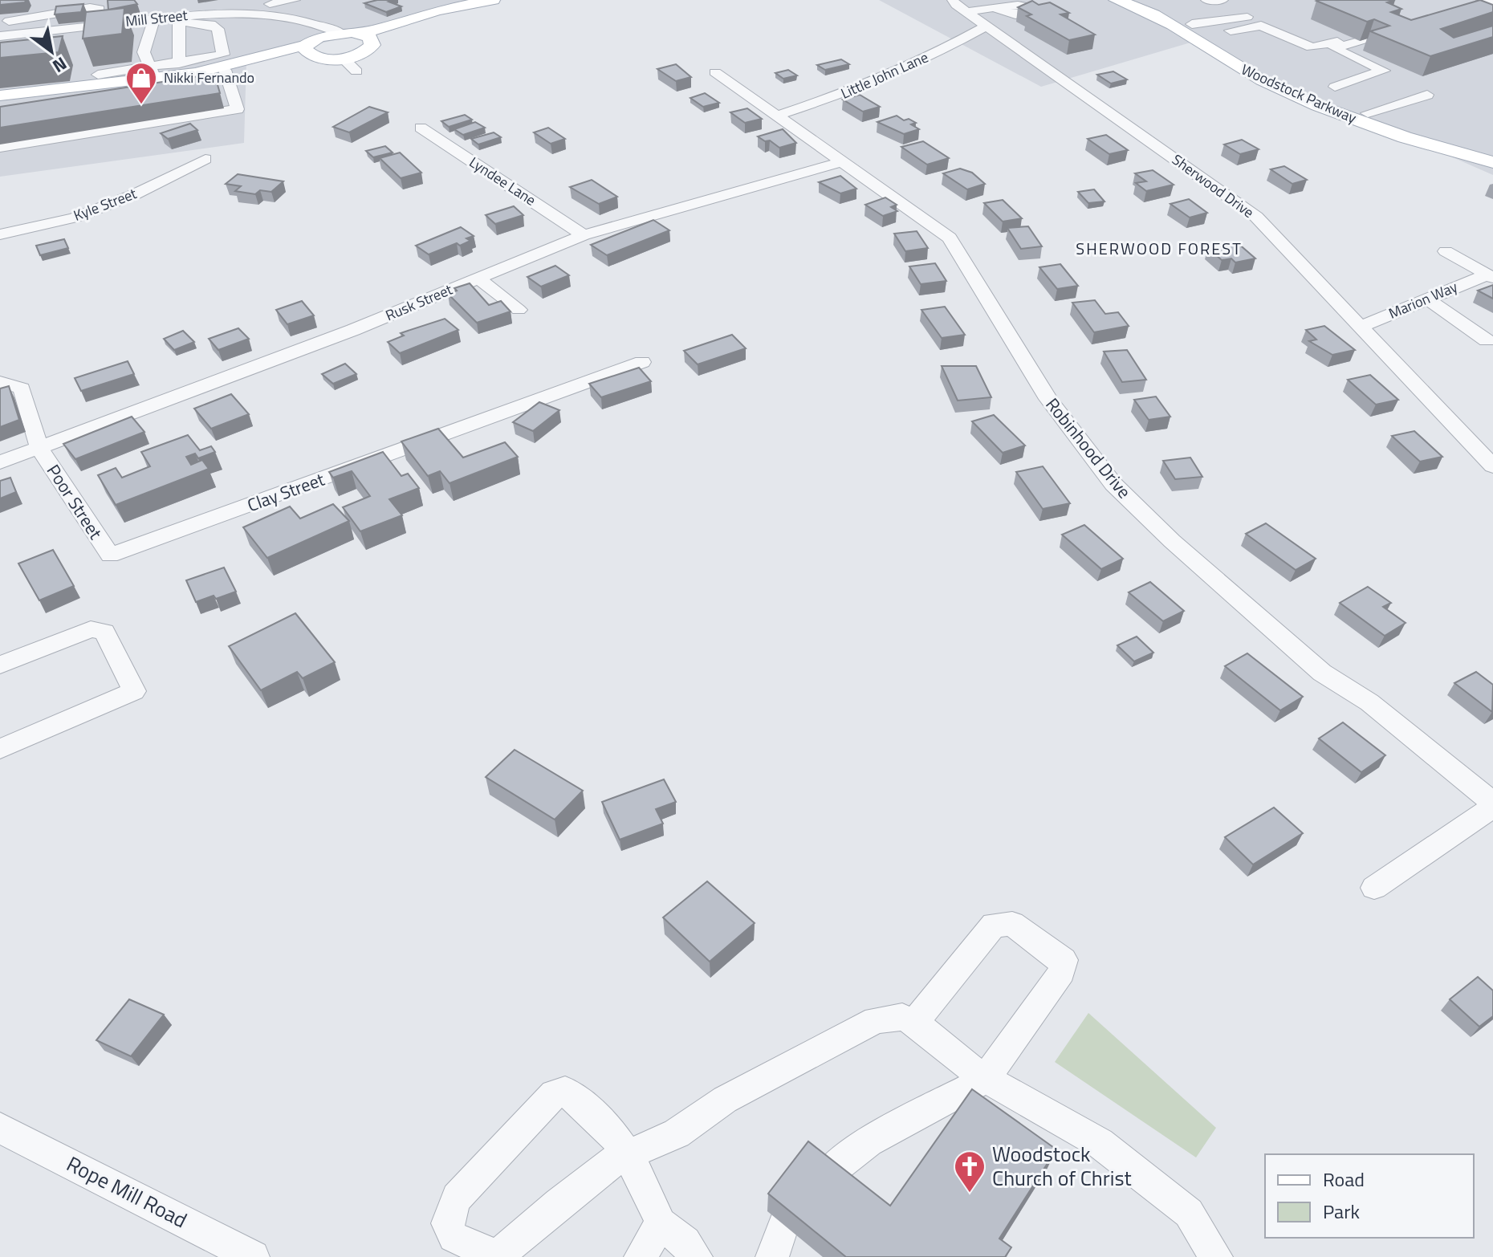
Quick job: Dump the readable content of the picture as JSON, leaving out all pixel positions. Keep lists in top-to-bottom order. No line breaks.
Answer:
{"streets":{"main road":["Woodstock Parkway"],"street":["Mill Street","Little John Lane","Lyndee Lane","Sherwood Drive","Kyle Street","Marion Way","Rusk Street","Robinhood Drive","Clay Street","Poor Street","Rope Mill Road"]},"crossings":[["Little John Lane","Sherwood Drive"],["Little John Lane","Robinhood Drive"],["Lyndee Lane","Rusk Street"],["Sherwood Drive","Marion Way"],["Rusk Street","Robinhood Drive"],["Rusk Street","Poor Street"],["Clay Street","Poor Street"]],"districts":["SHERWOOD FOREST"],"places":{"shop":["Nikki Fernando"],"church":["Woodstock Church of Christ"]},"legend":["Road","Park"],"north":"bottom right"}
